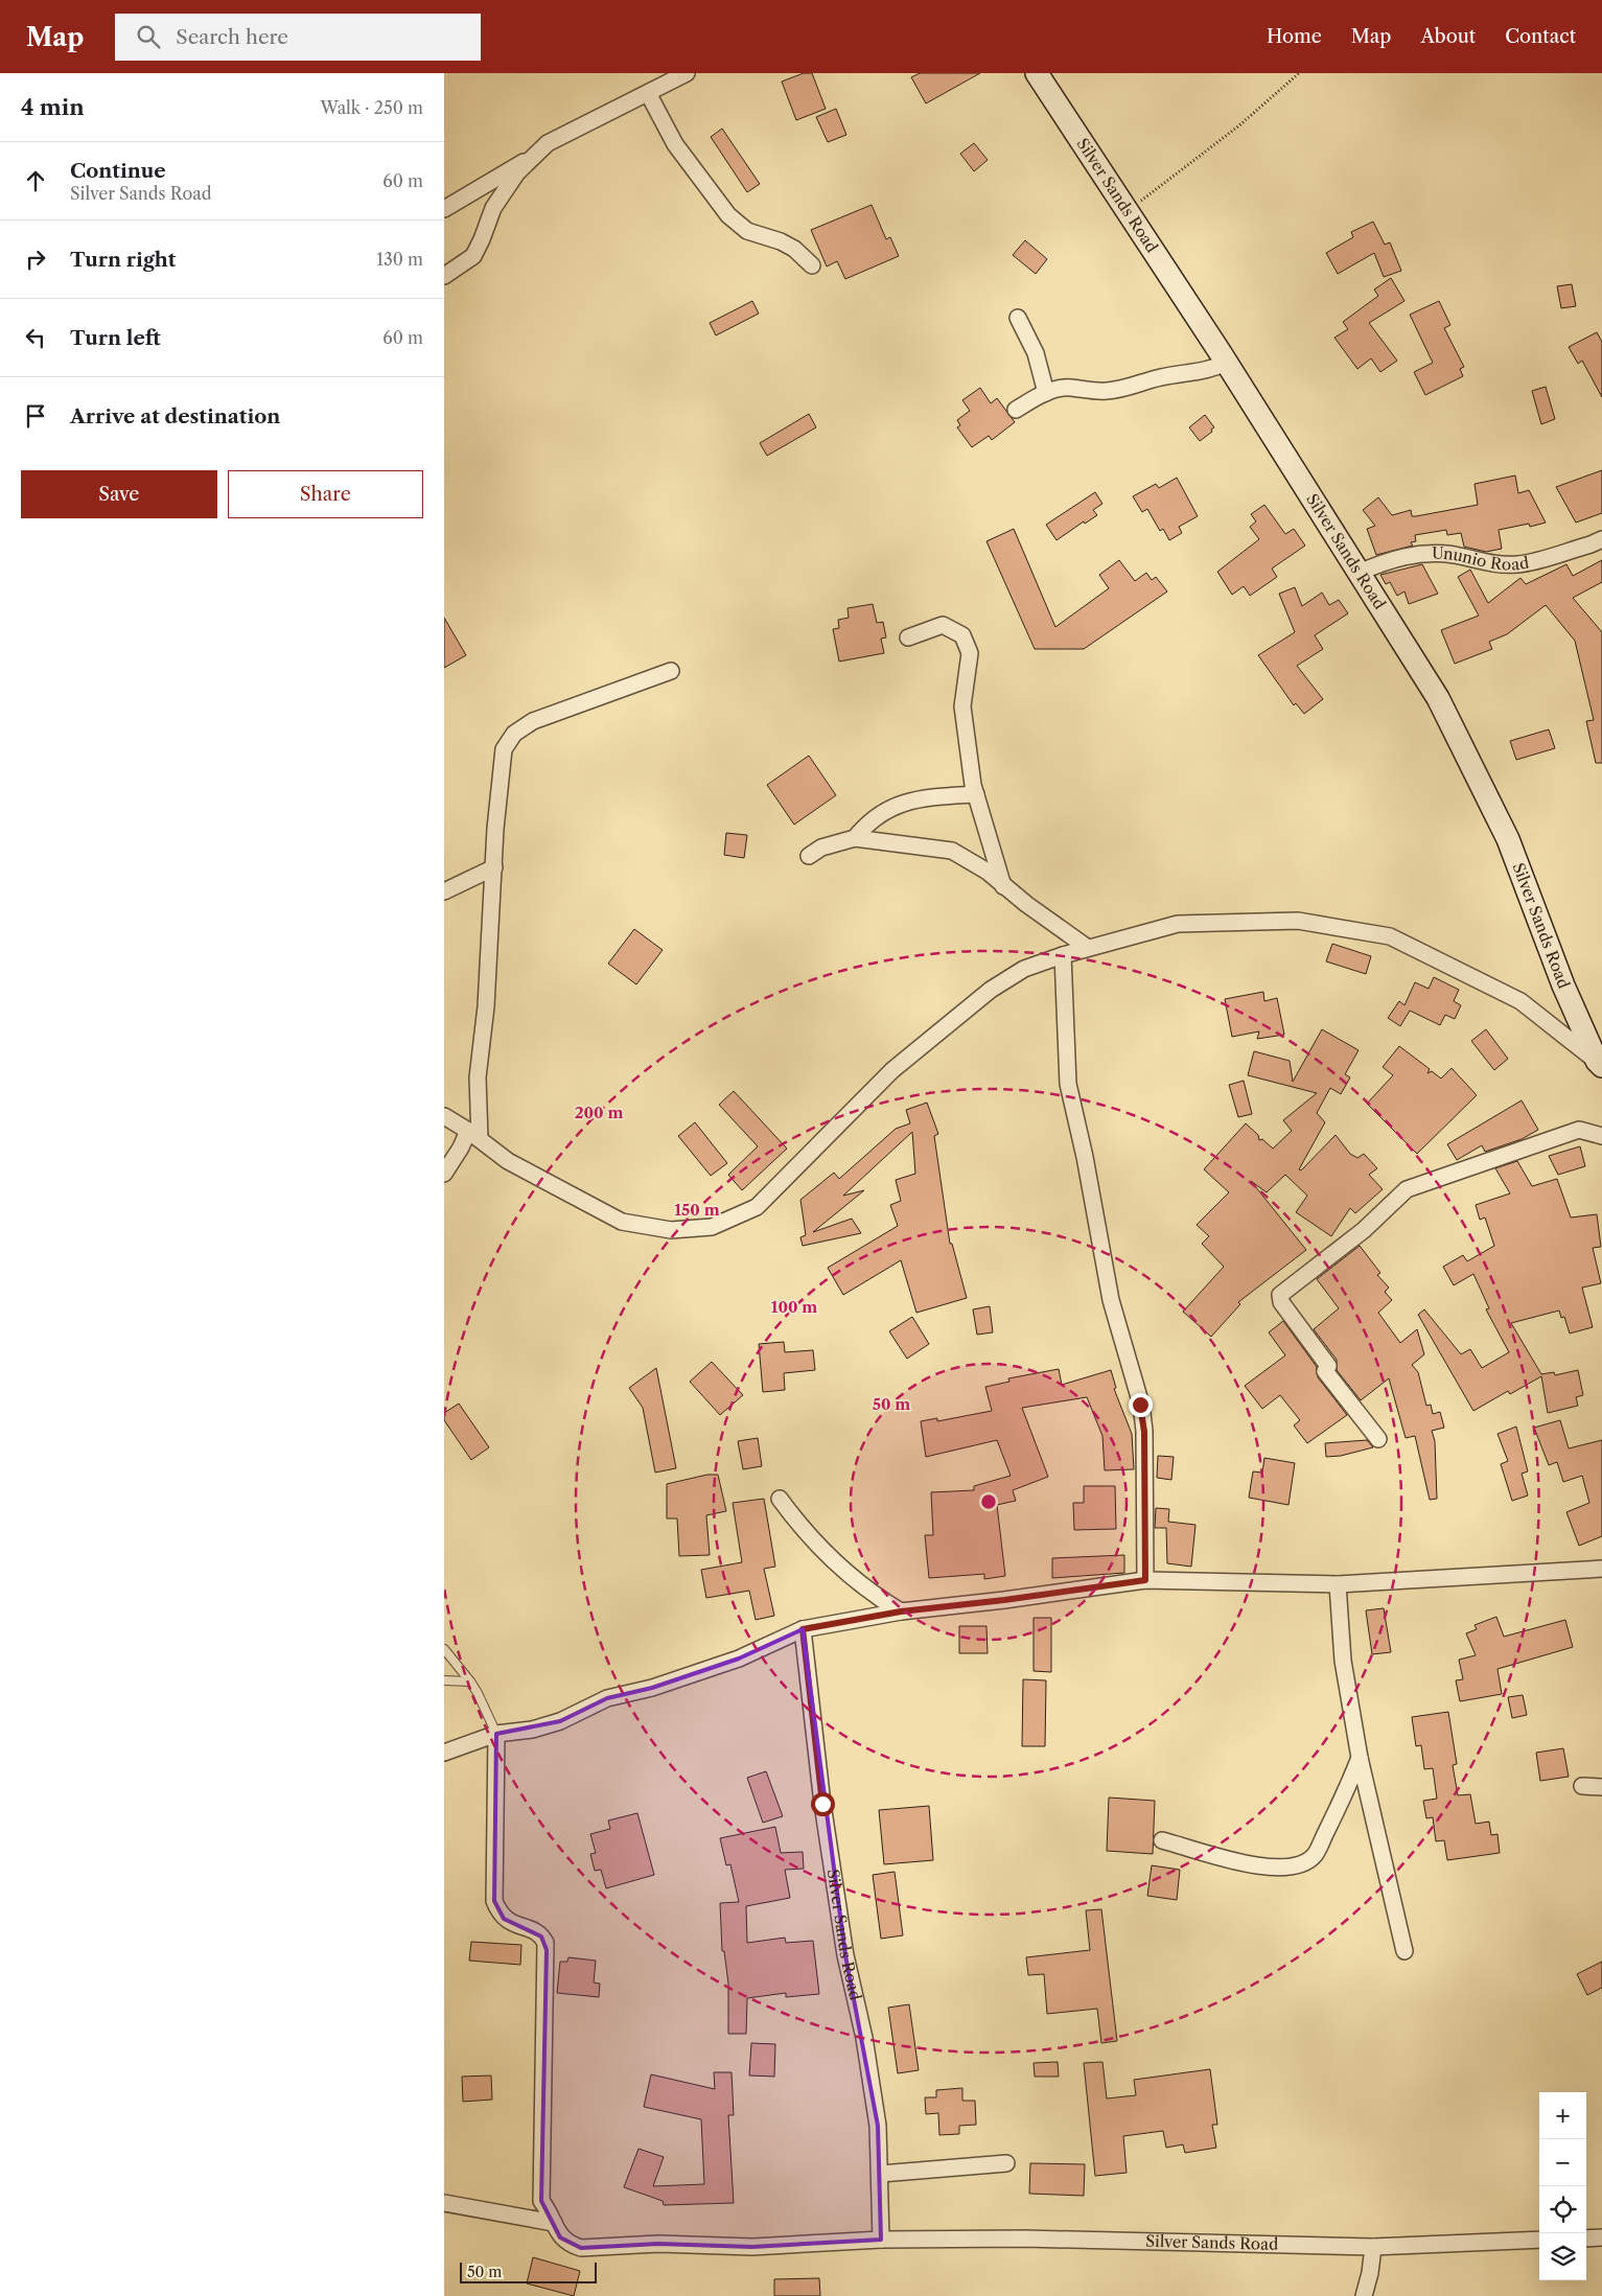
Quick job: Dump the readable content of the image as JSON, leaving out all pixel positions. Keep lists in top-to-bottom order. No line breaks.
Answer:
{"streets":{"street":["Silver Sands Road","Ununio Road"]},"crossings":[["Silver Sands Road","Ununio Road"]],"scale_bar":"50 m","page":{"header":"Map","search":"Search here","nav":["Home","Map","About","Contact"],"heading":["4 min","Walk · 250 m"],"list":[["Continue","Silver Sands Road","60 m"],["Turn right","130 m"],["Turn left","60 m"],"Arrive at destination"],"buttons":["Save","Share"],"map_buttons":["+","−"],"scale":"50 m"},"rings":["200 m","150 m","100 m","50 m"]}
